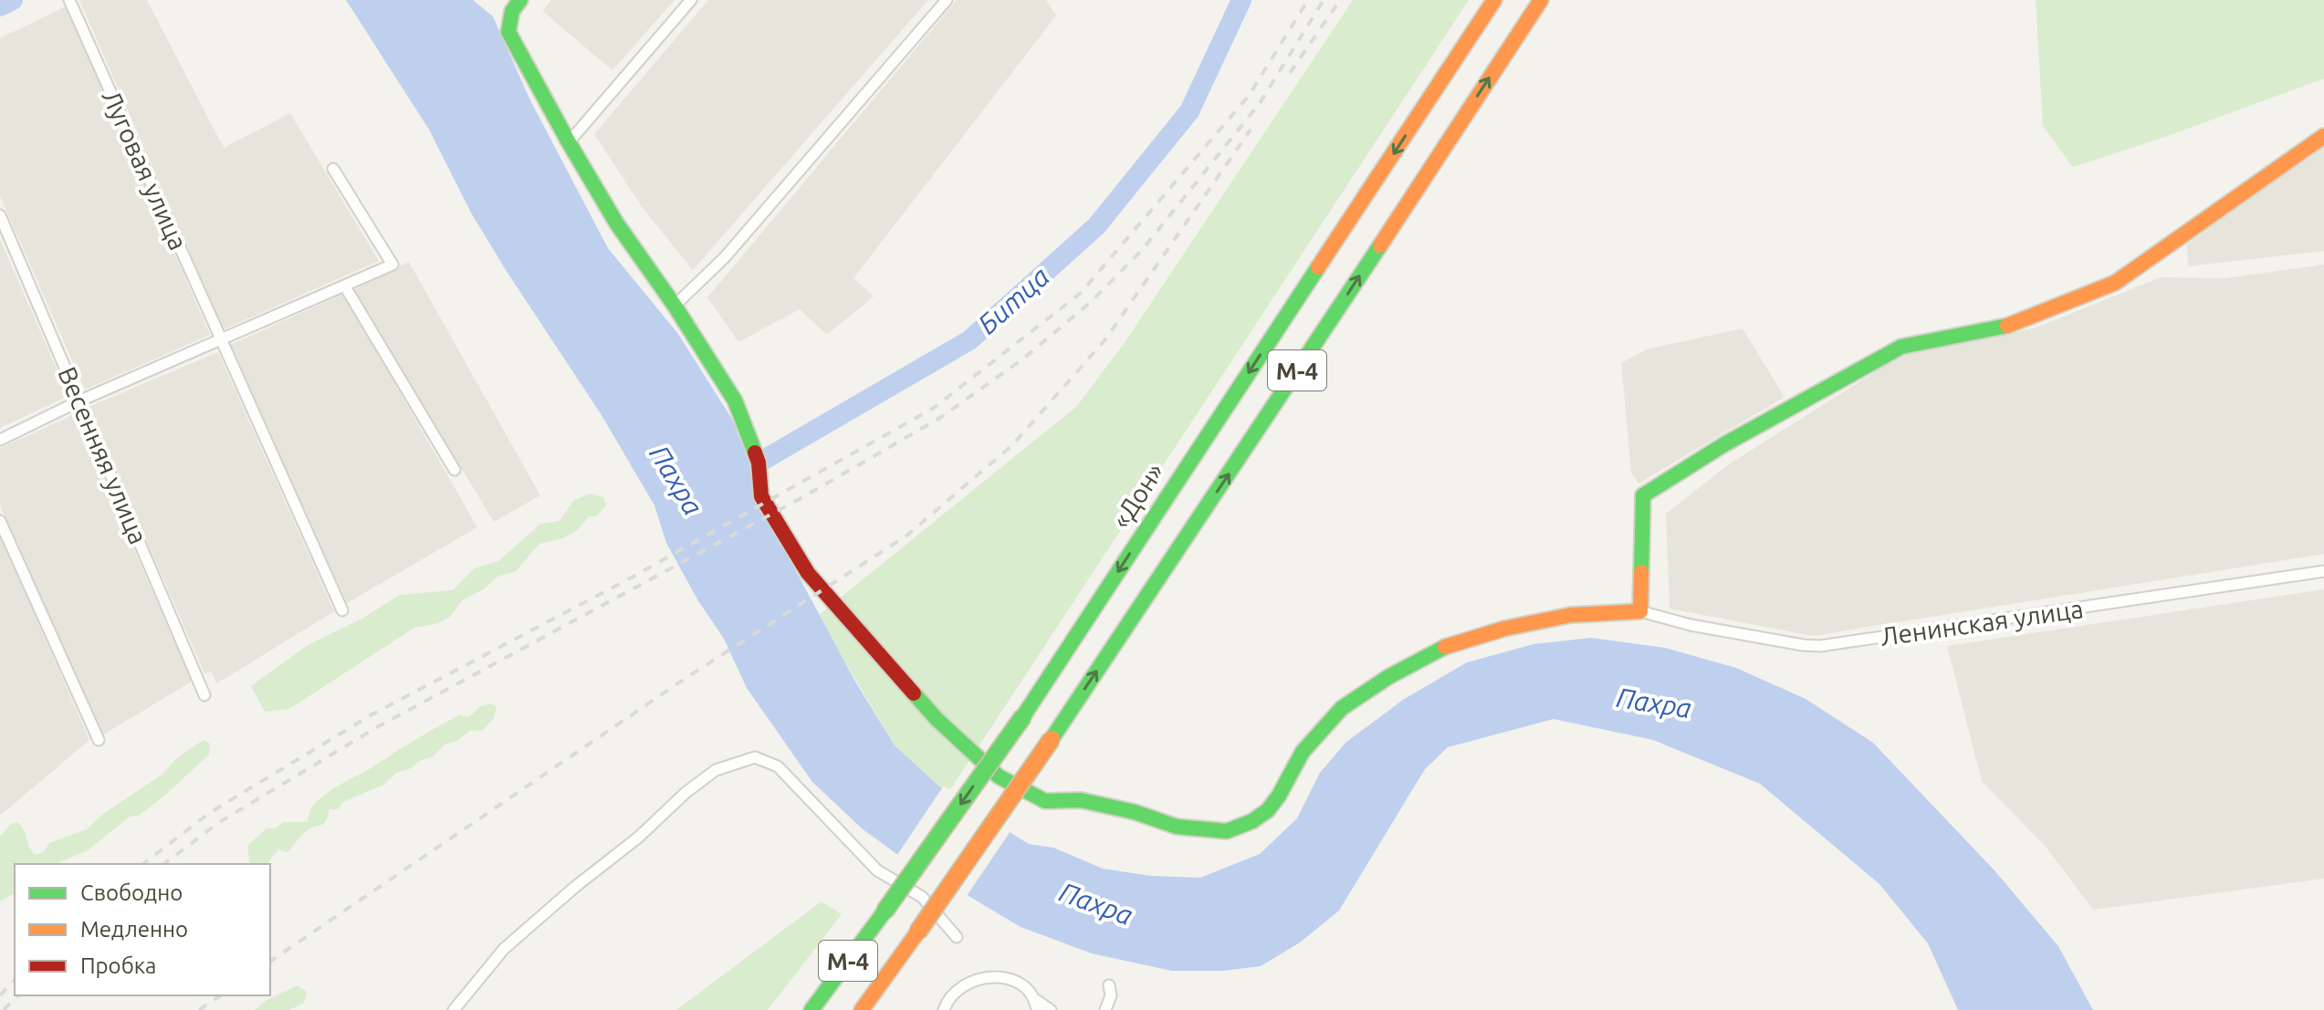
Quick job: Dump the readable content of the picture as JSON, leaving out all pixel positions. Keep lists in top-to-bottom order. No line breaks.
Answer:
{"streets":{"main road":["М-4","«Дон»"],"street":["Луговая улица","Весенняя улица","Ленинская улица"]},"water":["Битца","Пахра"],"legend":["Свободно","Медленно","Пробка"]}
